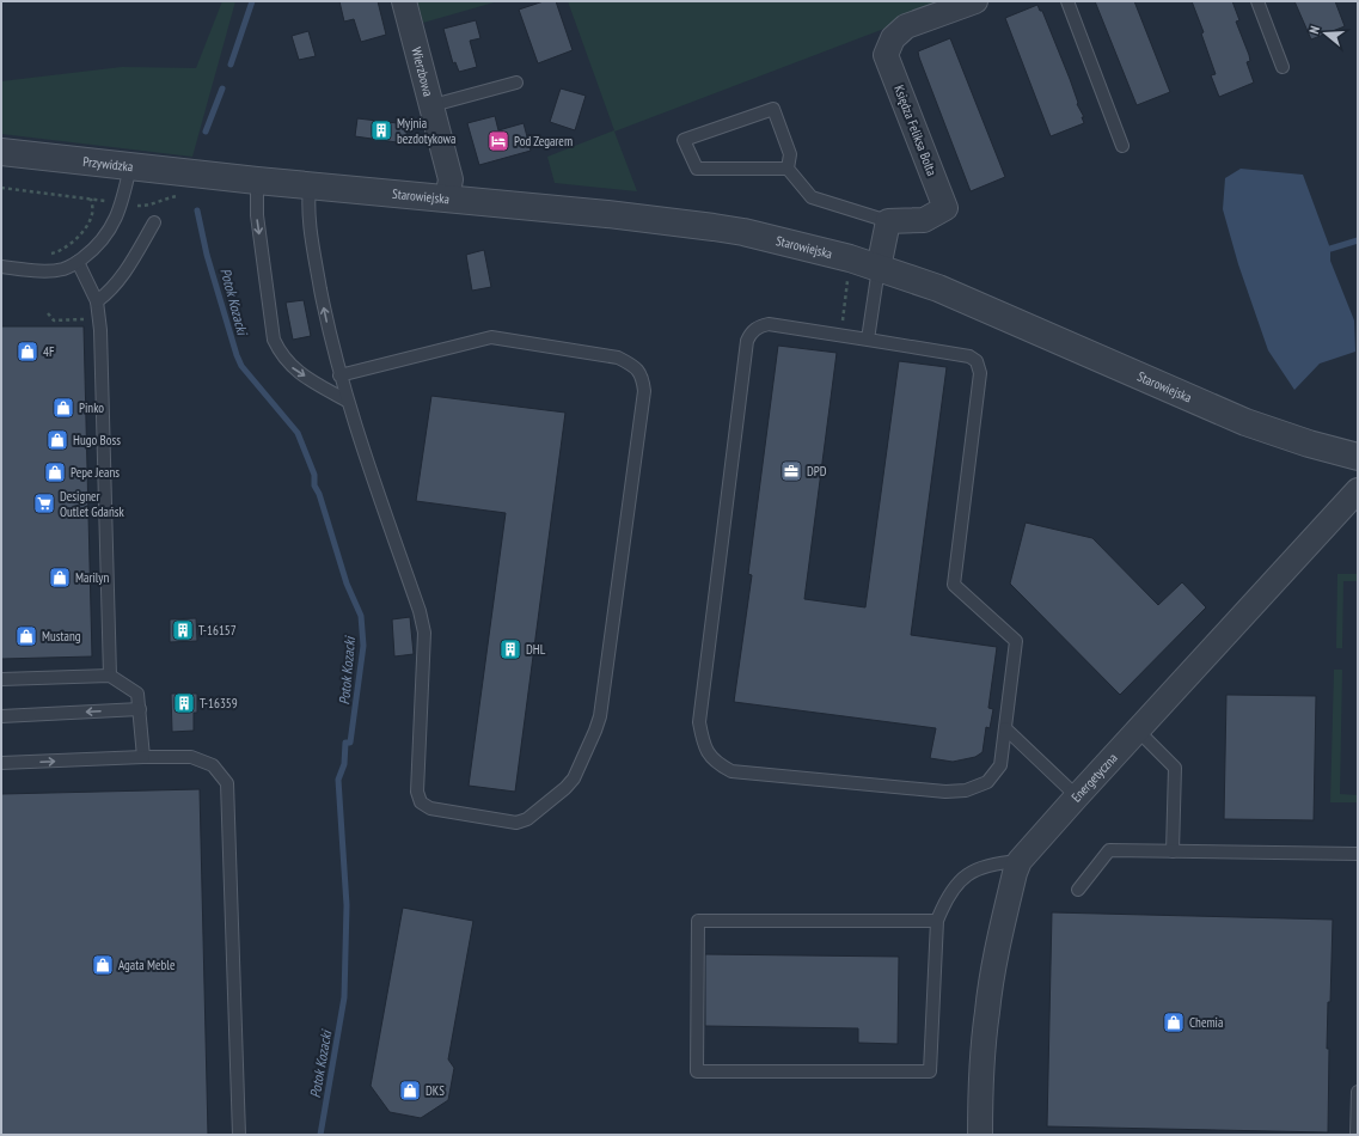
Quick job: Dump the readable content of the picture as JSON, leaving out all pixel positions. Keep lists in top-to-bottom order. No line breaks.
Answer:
{"streets":{"street":["Wierzbowa","Księdza Feliksa Bolta","Przywidzka","Starowiejska","Energetyczna"]},"crossings":[["Wierzbowa","Starowiejska"],["Przywidzka","Starowiejska"]],"water":["Potok Kozacki"],"places":{"building":["Myjnia bezdotykowa","T-16157","DHL","T-16359"],"hotel":["Pod Zegarem"],"shop":["4F","Pinko","Hugo Boss","Pepe Jeans","Marilyn","Mustang","Agata Meble","Chemia","DKS"],"office":["DPD"],"supermarket":["Designer Outlet Gdańsk"]},"north":"left"}
